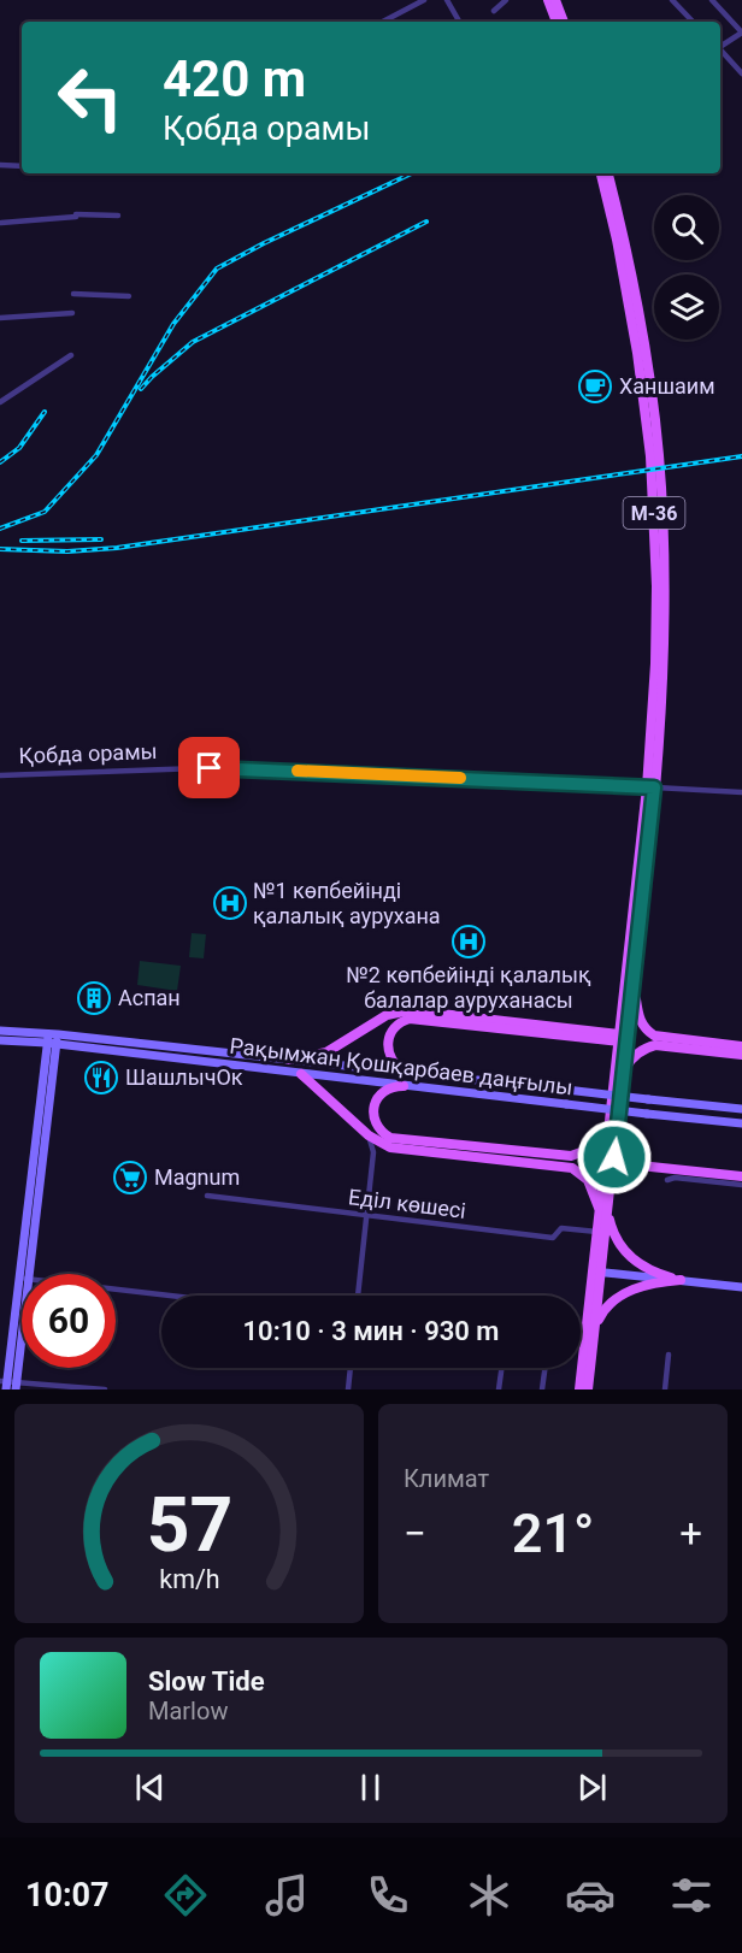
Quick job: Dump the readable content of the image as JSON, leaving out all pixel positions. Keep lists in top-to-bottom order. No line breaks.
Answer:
{"streets":{"main road":["M-36","Рақымжан Қошқарбаев даңғылы"],"street":["Қобда орамы","Еділ көшесі"]},"crossings":[["M-36","Қобда орамы"],["M-36","Еділ көшесі"]],"places":{"cafe":["Ханшаим"],"hospital":["№1 көпбейінді қалалық аурухана","№2 көпбейінді қалалық балалар ауруханасы"],"building":["Аспан"],"restaurant":["ШашлычОк"],"supermarket":["Magnum"]},"page":{"turn":["420 m","Қобда орамы"],"limit":"60","trip":"10:10 · 3 мин · 930 m","tile":"Климат","heat":["−","21°","+"],"song":["Slow Tide","Marlow"],"tabs":"10:07","gauge":["57","km/h"]}}
